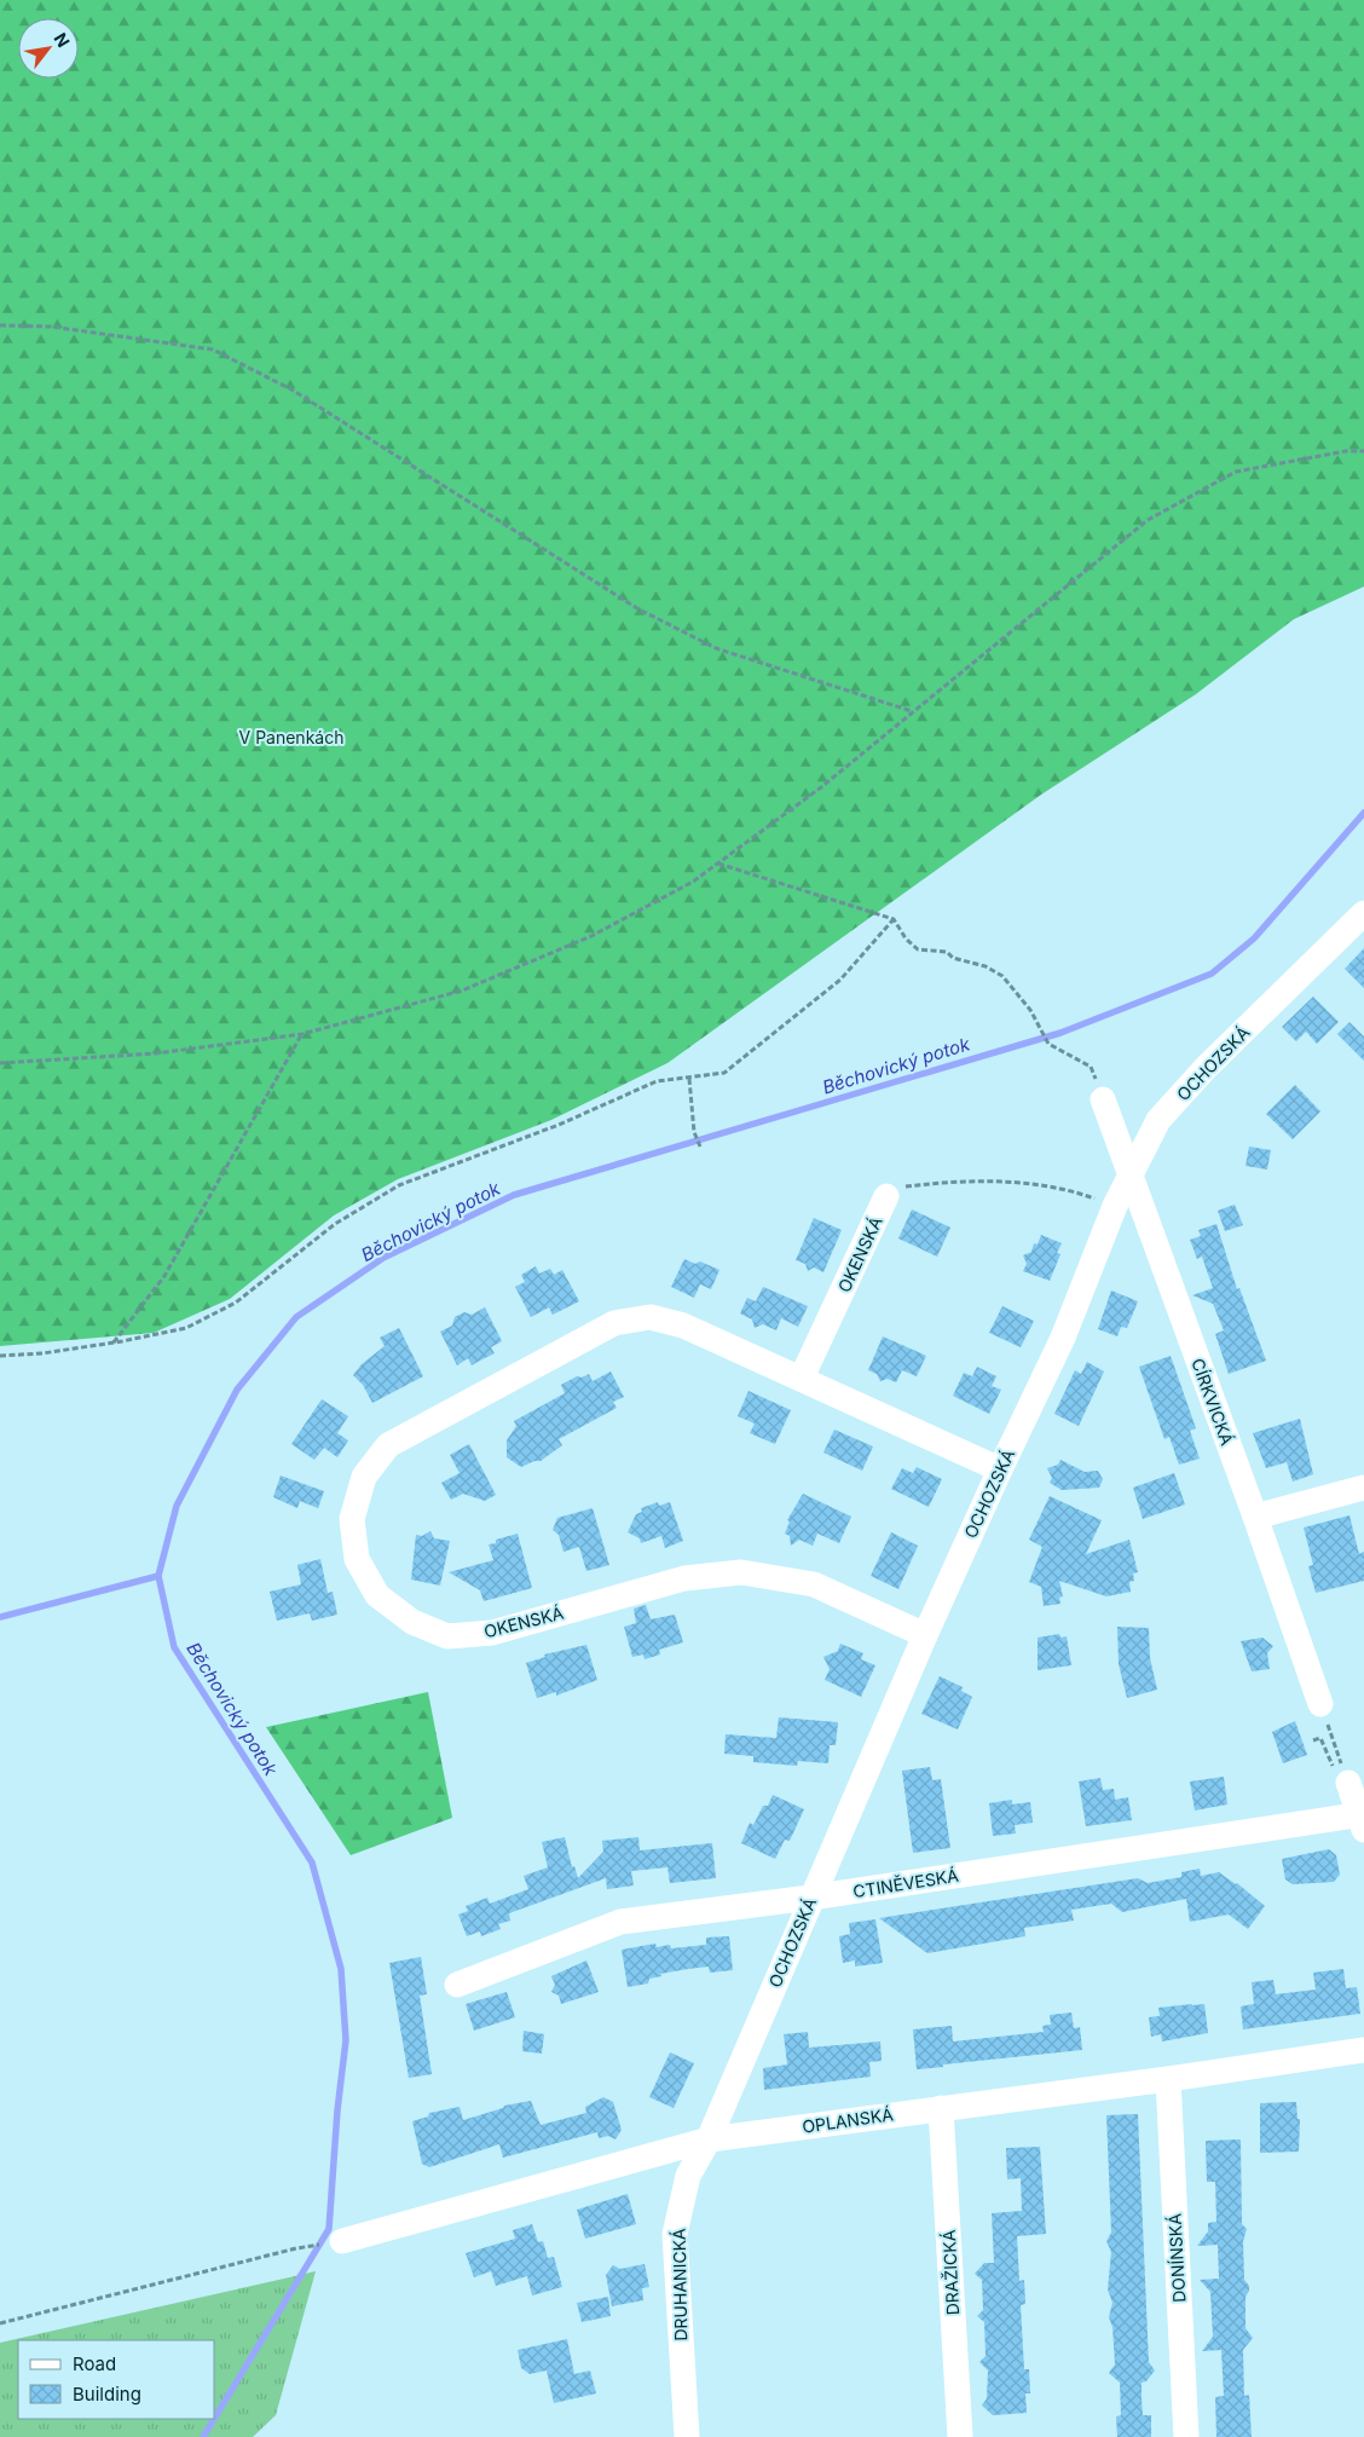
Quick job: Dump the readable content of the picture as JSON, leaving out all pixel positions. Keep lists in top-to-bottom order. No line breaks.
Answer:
{"streets":{"street":["OCHOZSKÁ","OKENSKÁ","CÍRKVICKÁ","CTINĚVESKÁ","OPLANSKÁ","DONÍNSKÁ","DRAŽICKÁ","DRUHANICKÁ"]},"crossings":[["OCHOZSKÁ","OKENSKÁ"],["OCHOZSKÁ","CÍRKVICKÁ"],["OCHOZSKÁ","CTINĚVESKÁ"],["OCHOZSKÁ","OPLANSKÁ"],["OCHOZSKÁ","DRUHANICKÁ"],["OPLANSKÁ","DONÍNSKÁ"],["OPLANSKÁ","DRAŽICKÁ"],["OPLANSKÁ","DRUHANICKÁ"]],"water":["Běchovický potok"],"parks":["V Panenkách"],"legend":["Road","Building"],"north":"top right"}
